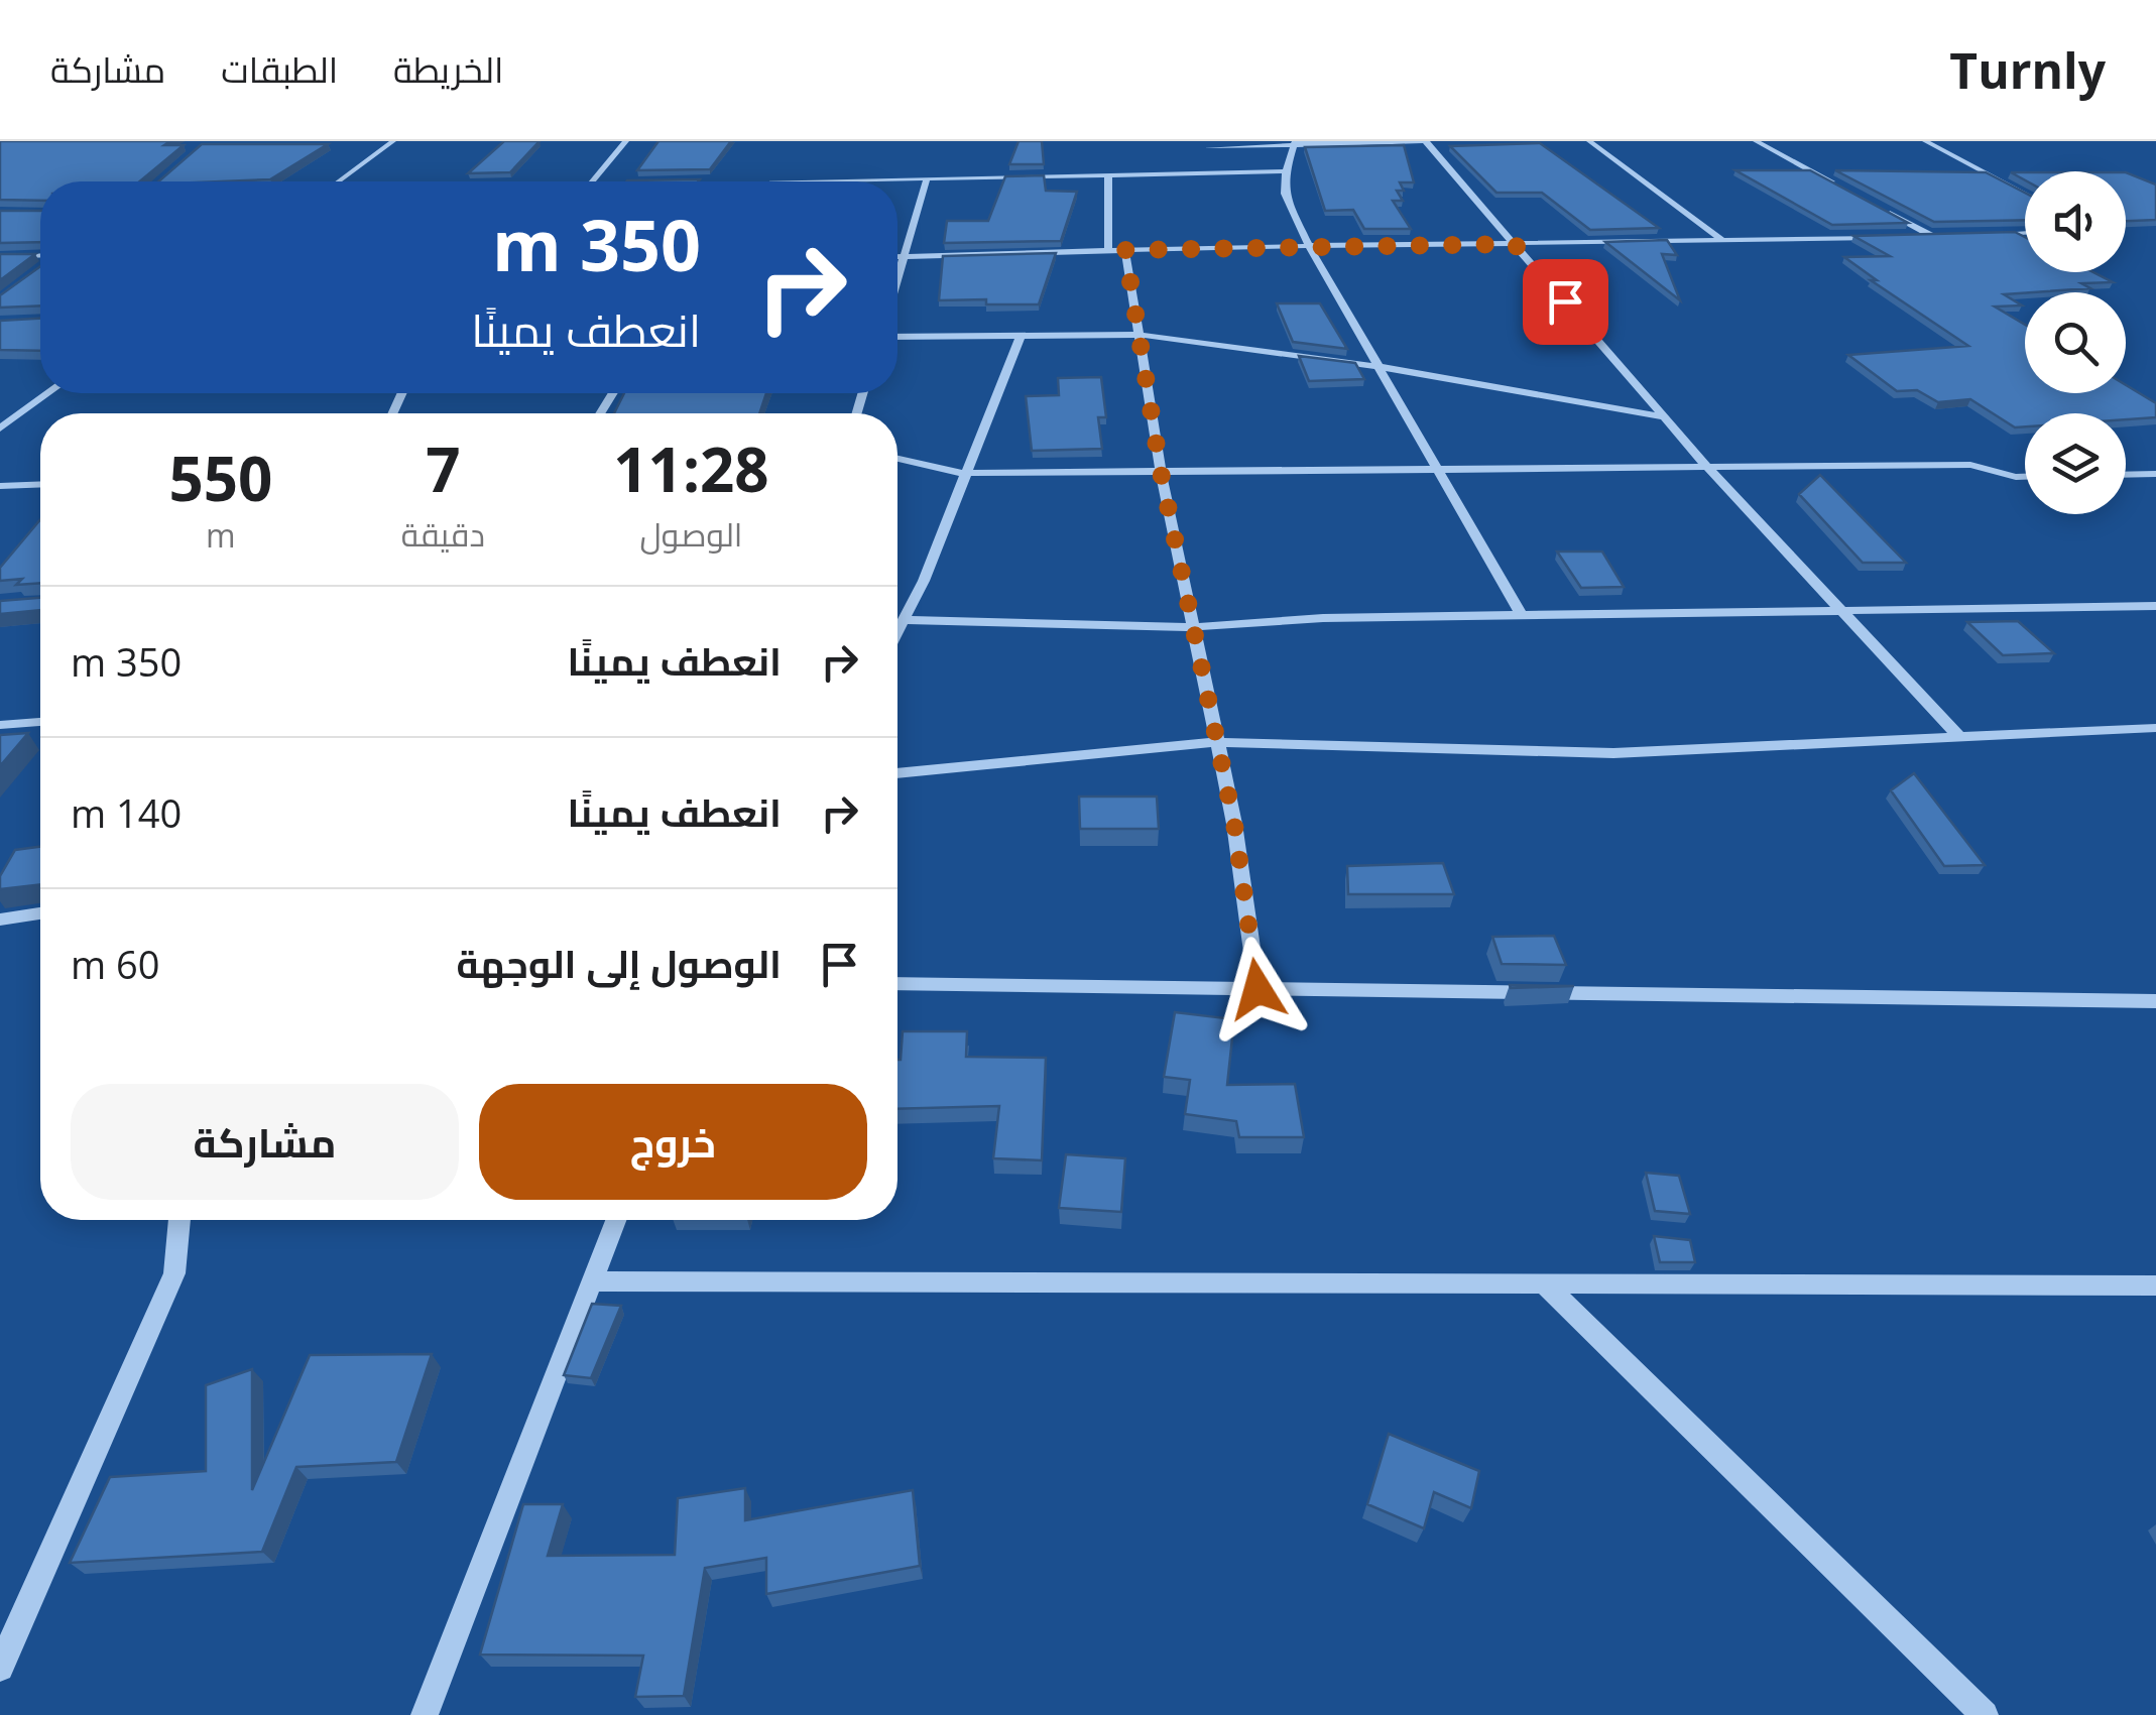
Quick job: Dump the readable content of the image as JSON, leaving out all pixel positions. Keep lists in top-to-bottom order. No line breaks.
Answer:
{"page":{"header":"Turnly","nav":["الخريطة","الطبقات","مشاركة"],"turn":["350 m","انعطف يمينًا"],"eta":["11:28","الوصول","7","دقيقة","550","m"],"list":[{"name":"انعطف يمينًا","value":"350 m"},{"name":"انعطف يمينًا","value":"140 m"},{"name":"الوصول إلى الوجهة","value":"60 m"}],"buttons":["خروج","مشاركة"]}}
